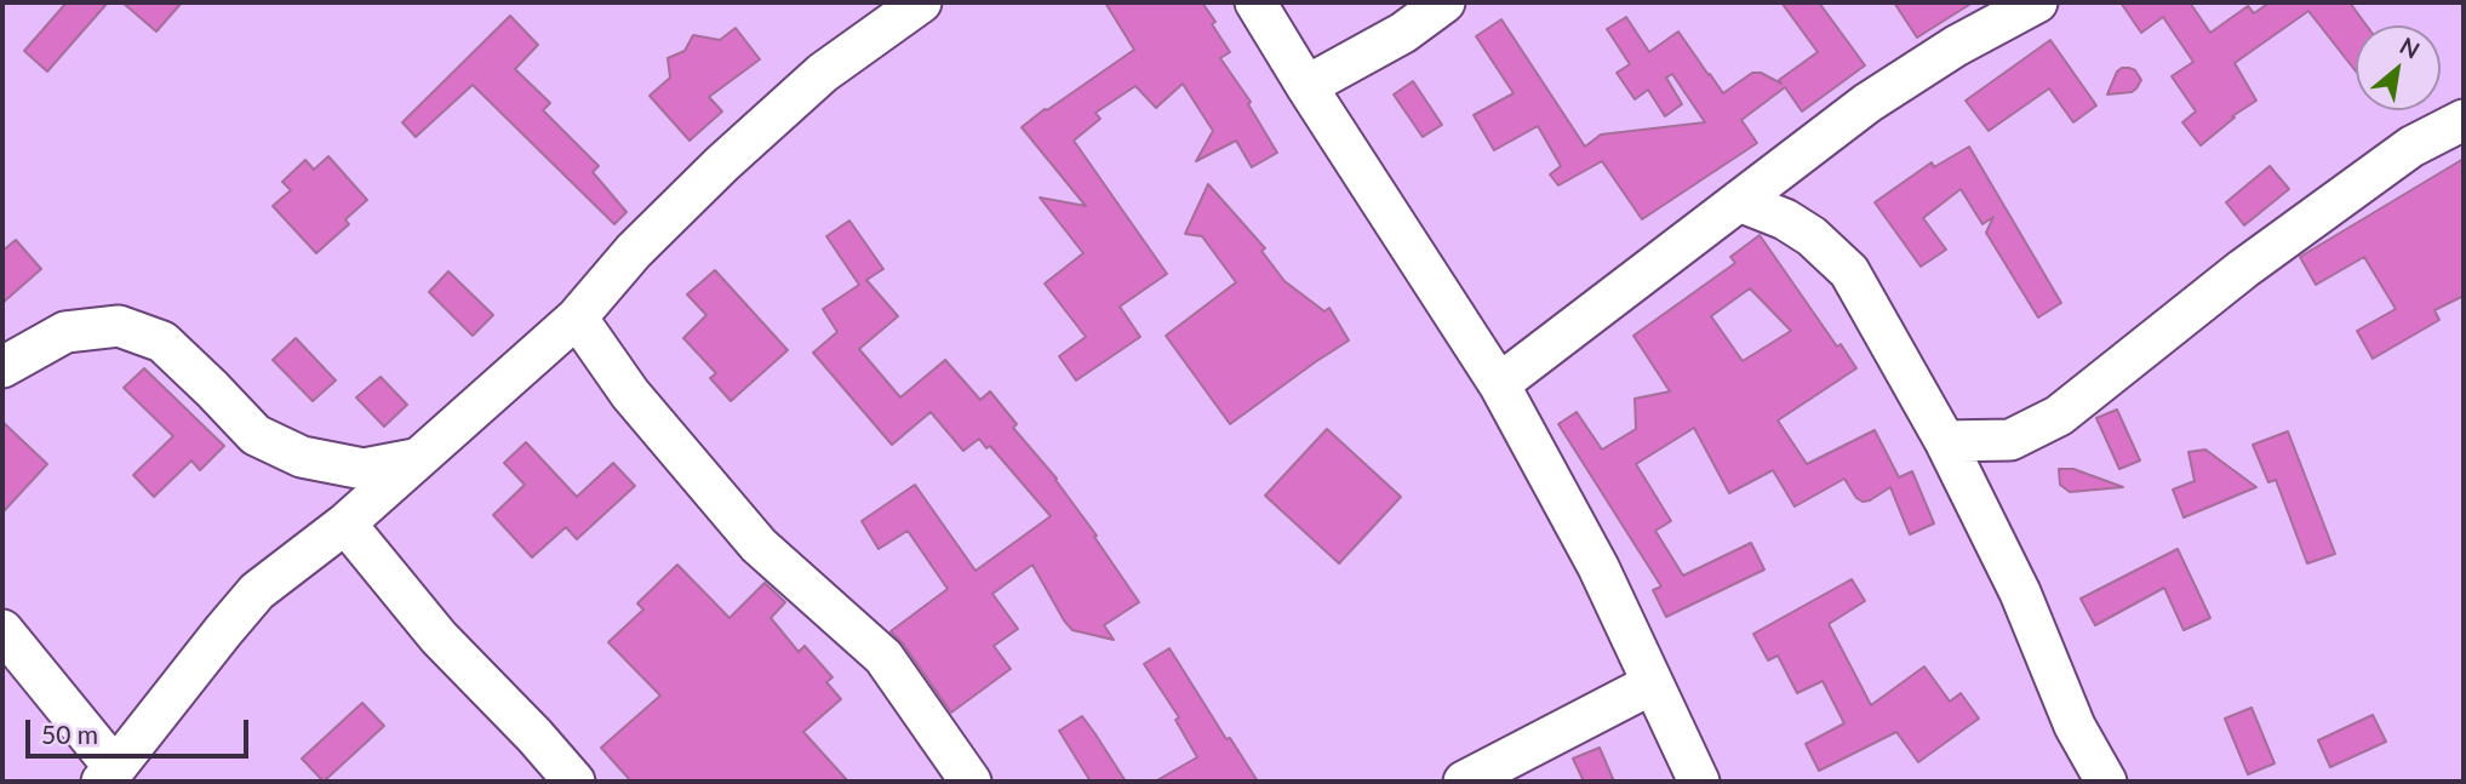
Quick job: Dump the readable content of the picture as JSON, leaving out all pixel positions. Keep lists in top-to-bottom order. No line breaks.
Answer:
{"scale_bar":"50 m","north":"top right"}
